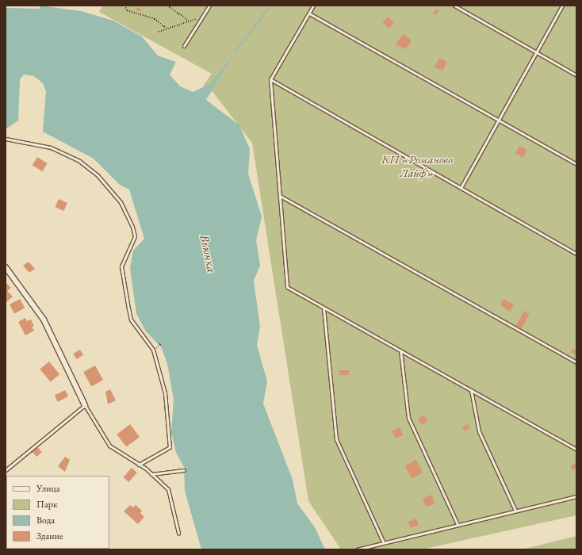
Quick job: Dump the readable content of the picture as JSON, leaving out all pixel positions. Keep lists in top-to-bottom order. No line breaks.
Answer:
{"water":["Вьюнка"],"parks":["КП «Романово Лайф»"],"legend":["Улица","Парк","Вода","Здание"]}
